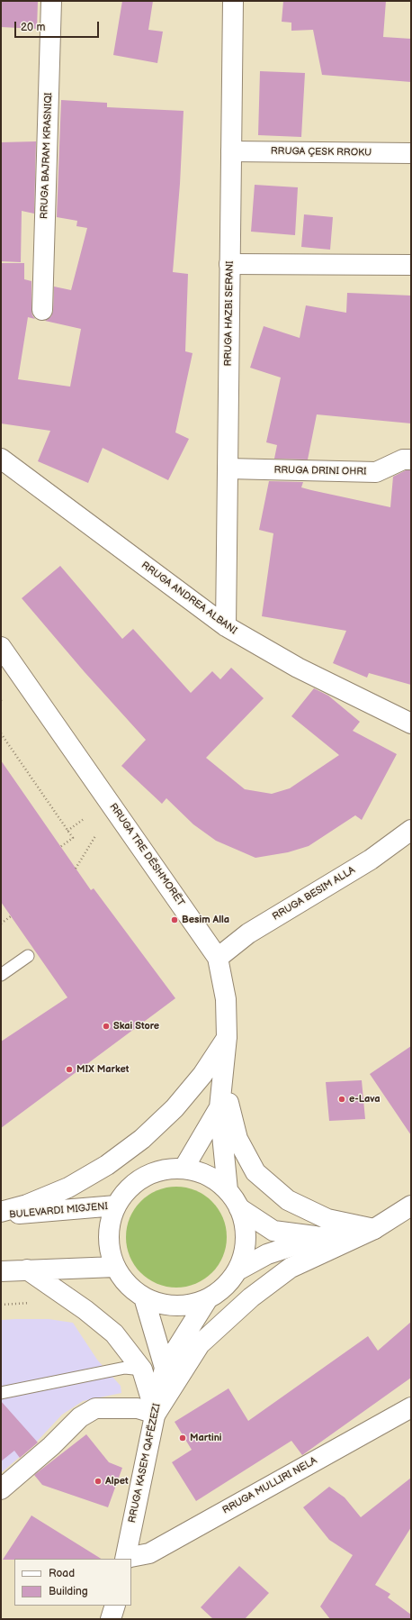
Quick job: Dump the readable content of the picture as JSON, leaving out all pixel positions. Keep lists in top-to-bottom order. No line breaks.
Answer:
{"streets":{"street":["RRUGA ÇESK RROKU","RRUGA BAJRAM KRASNIQI","RRUGA HAZBI SERANI","RRUGA DRINI OHRI","RRUGA ANDREA ALBANI","RRUGA TRE DËSHMORËT","RRUGA BESIM ALLA","BULEVARDI MIGJENI","RRUGA KASEM QAFËZEZI","RRUGA MULLIRI NELA"]},"crossings":[["RRUGA ÇESK RROKU","RRUGA HAZBI SERANI"],["RRUGA HAZBI SERANI","RRUGA DRINI OHRI"],["RRUGA HAZBI SERANI","RRUGA ANDREA ALBANI"],["RRUGA TRE DËSHMORËT","RRUGA BESIM ALLA"],["RRUGA KASEM QAFËZEZI","RRUGA MULLIRI NELA"]],"places":["Besim Alla","Skai Store","MIX Market","e-Lava","Martini","Alpet"],"legend":["Road","Building"],"scale_bar":"20 m"}
